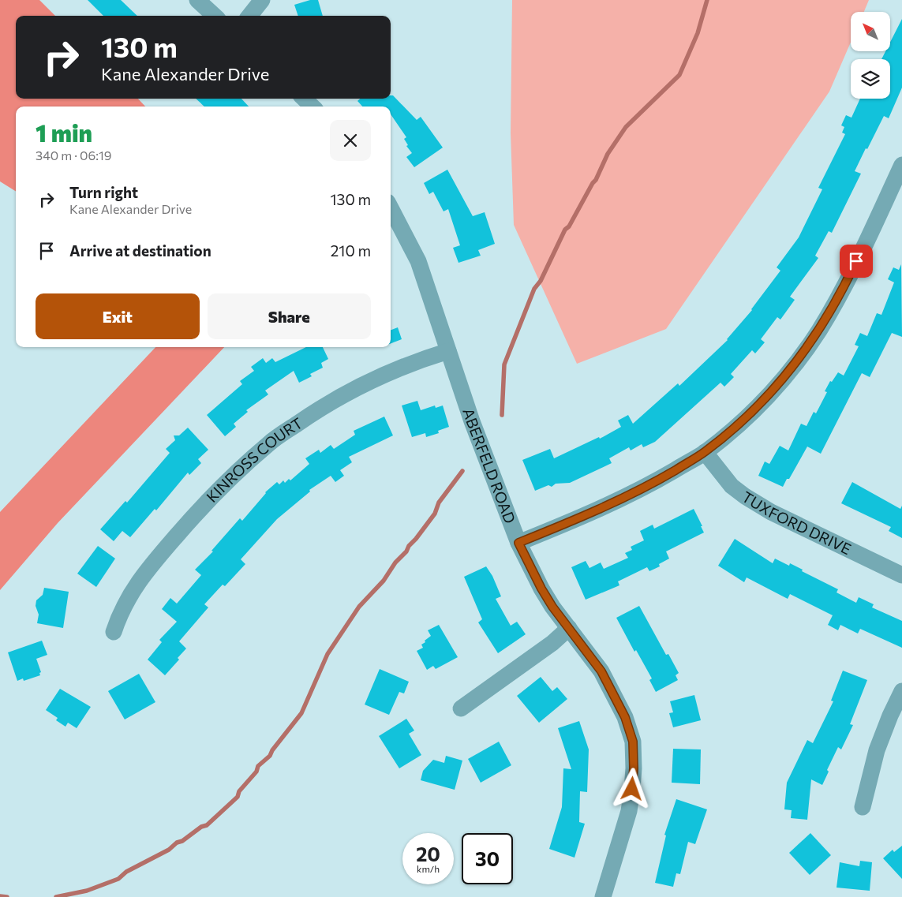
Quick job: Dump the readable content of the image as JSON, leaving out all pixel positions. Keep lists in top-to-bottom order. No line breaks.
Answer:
{"streets":{"street":["KINROSS COURT","ABERFELD ROAD","TUXFORD DRIVE"]},"crossings":[["KINROSS COURT","ABERFELD ROAD"]],"north":"top left","page":{"turn":["130 m","Kane Alexander Drive"],"heading":["1 min","340 m · 06:19"],"list":[{"name":"Turn right","note":"Kane Alexander Drive","value":"130 m"},{"name":"Arrive at destination","value":"210 m"}],"buttons":["Exit","Share"],"speed":"20 km/h","limit":"30"}}
